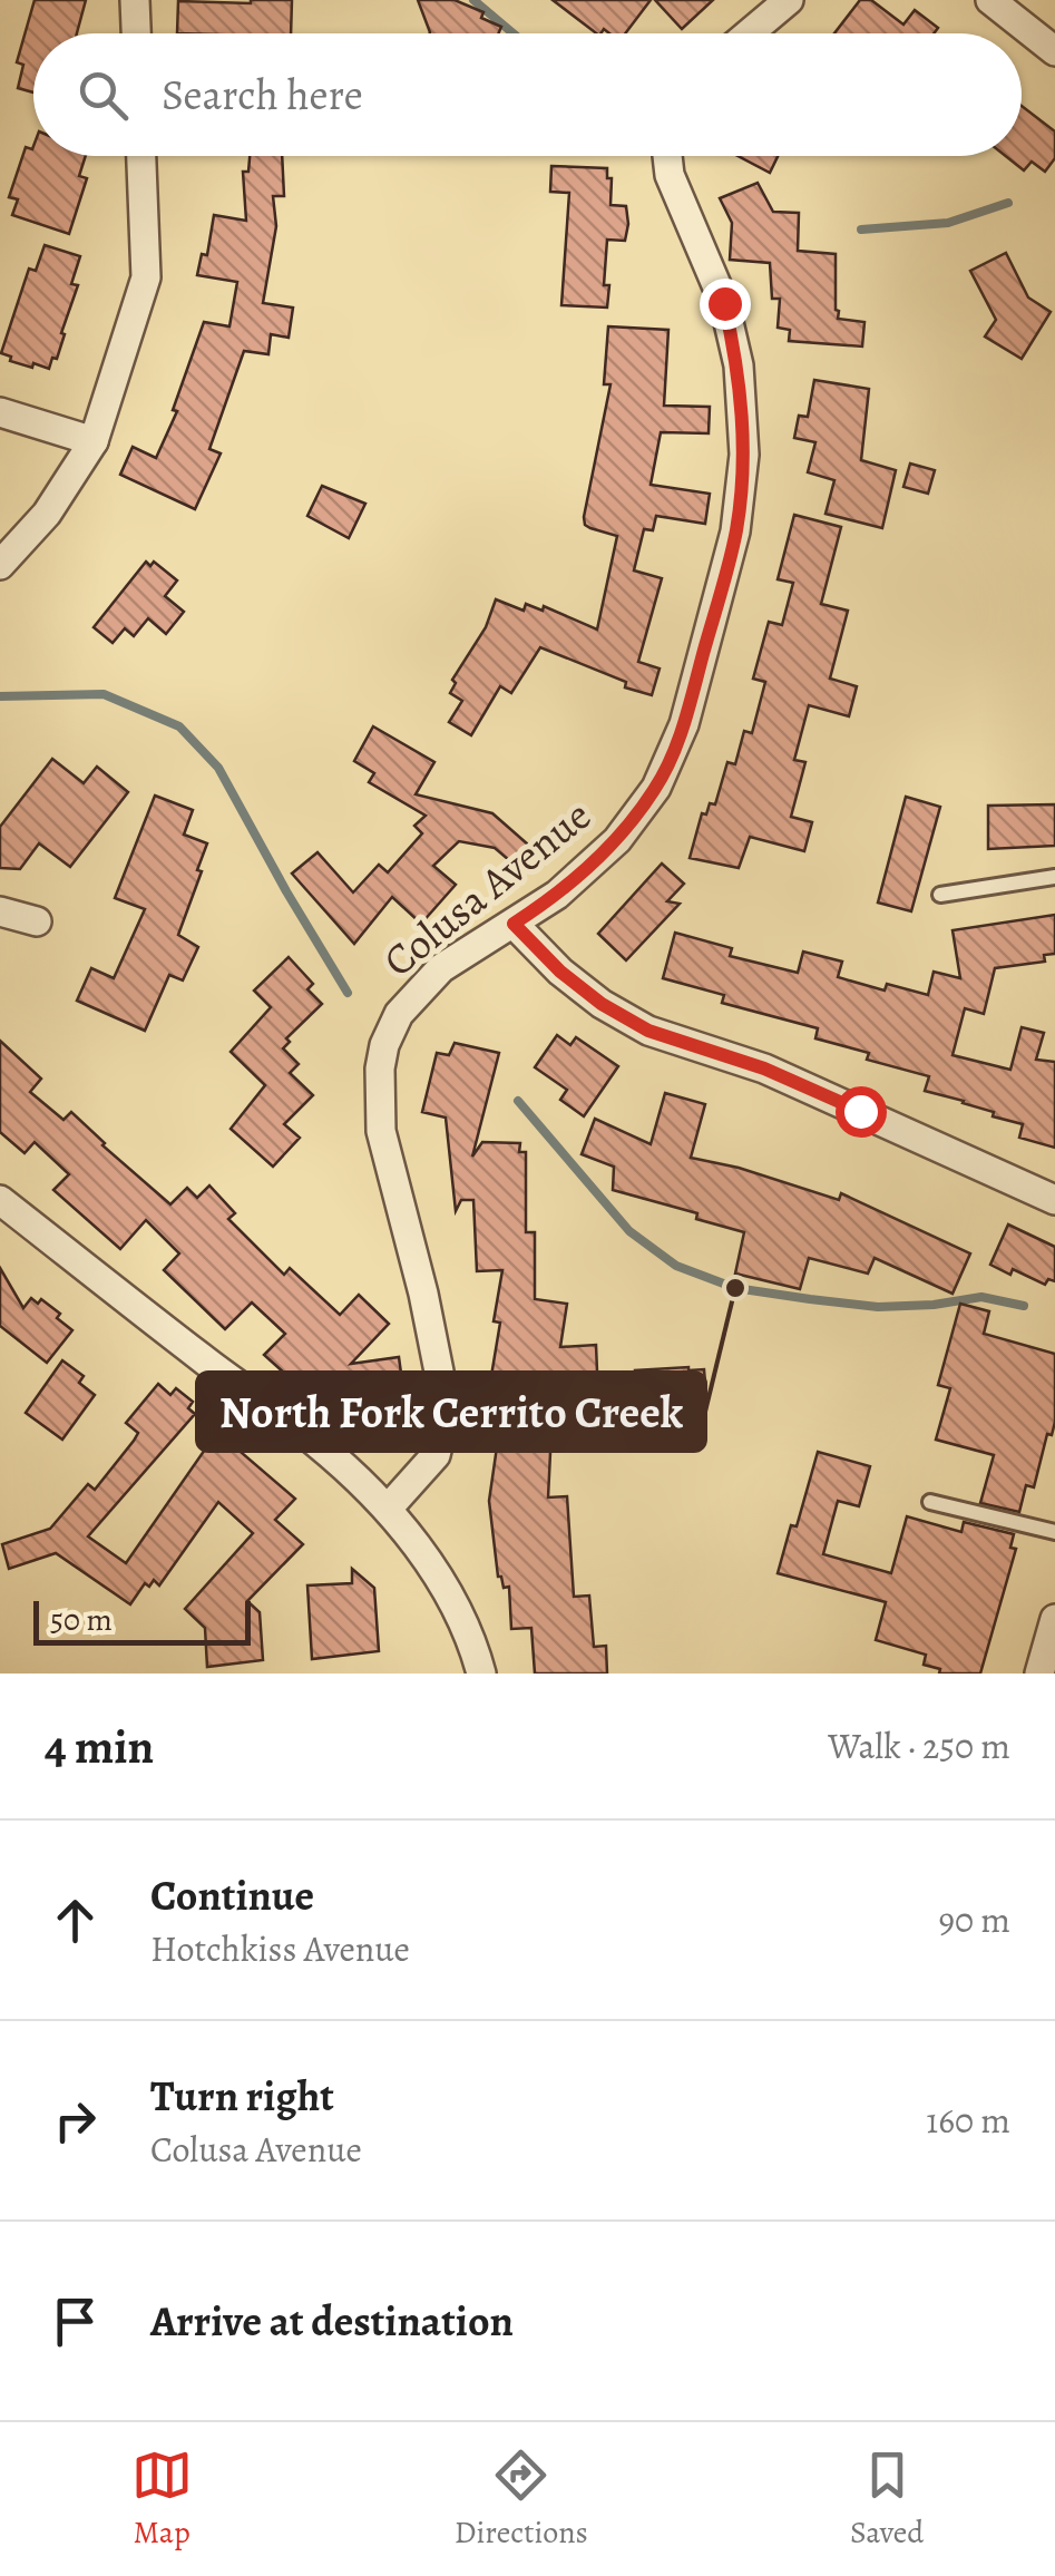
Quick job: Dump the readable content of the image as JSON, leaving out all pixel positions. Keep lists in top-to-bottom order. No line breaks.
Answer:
{"streets":{"street":["Colusa Avenue"]},"places":["North Fork Cerrito Creek"],"scale_bar":"50 m","page":{"search":"Search here","scale":"50 m","heading":["4 min","Walk · 250 m"],"list":[["Continue","Hotchkiss Avenue","90 m"],["Turn right","Colusa Avenue","160 m"],"Arrive at destination"],"nav":["Map","Directions","Saved"]}}
